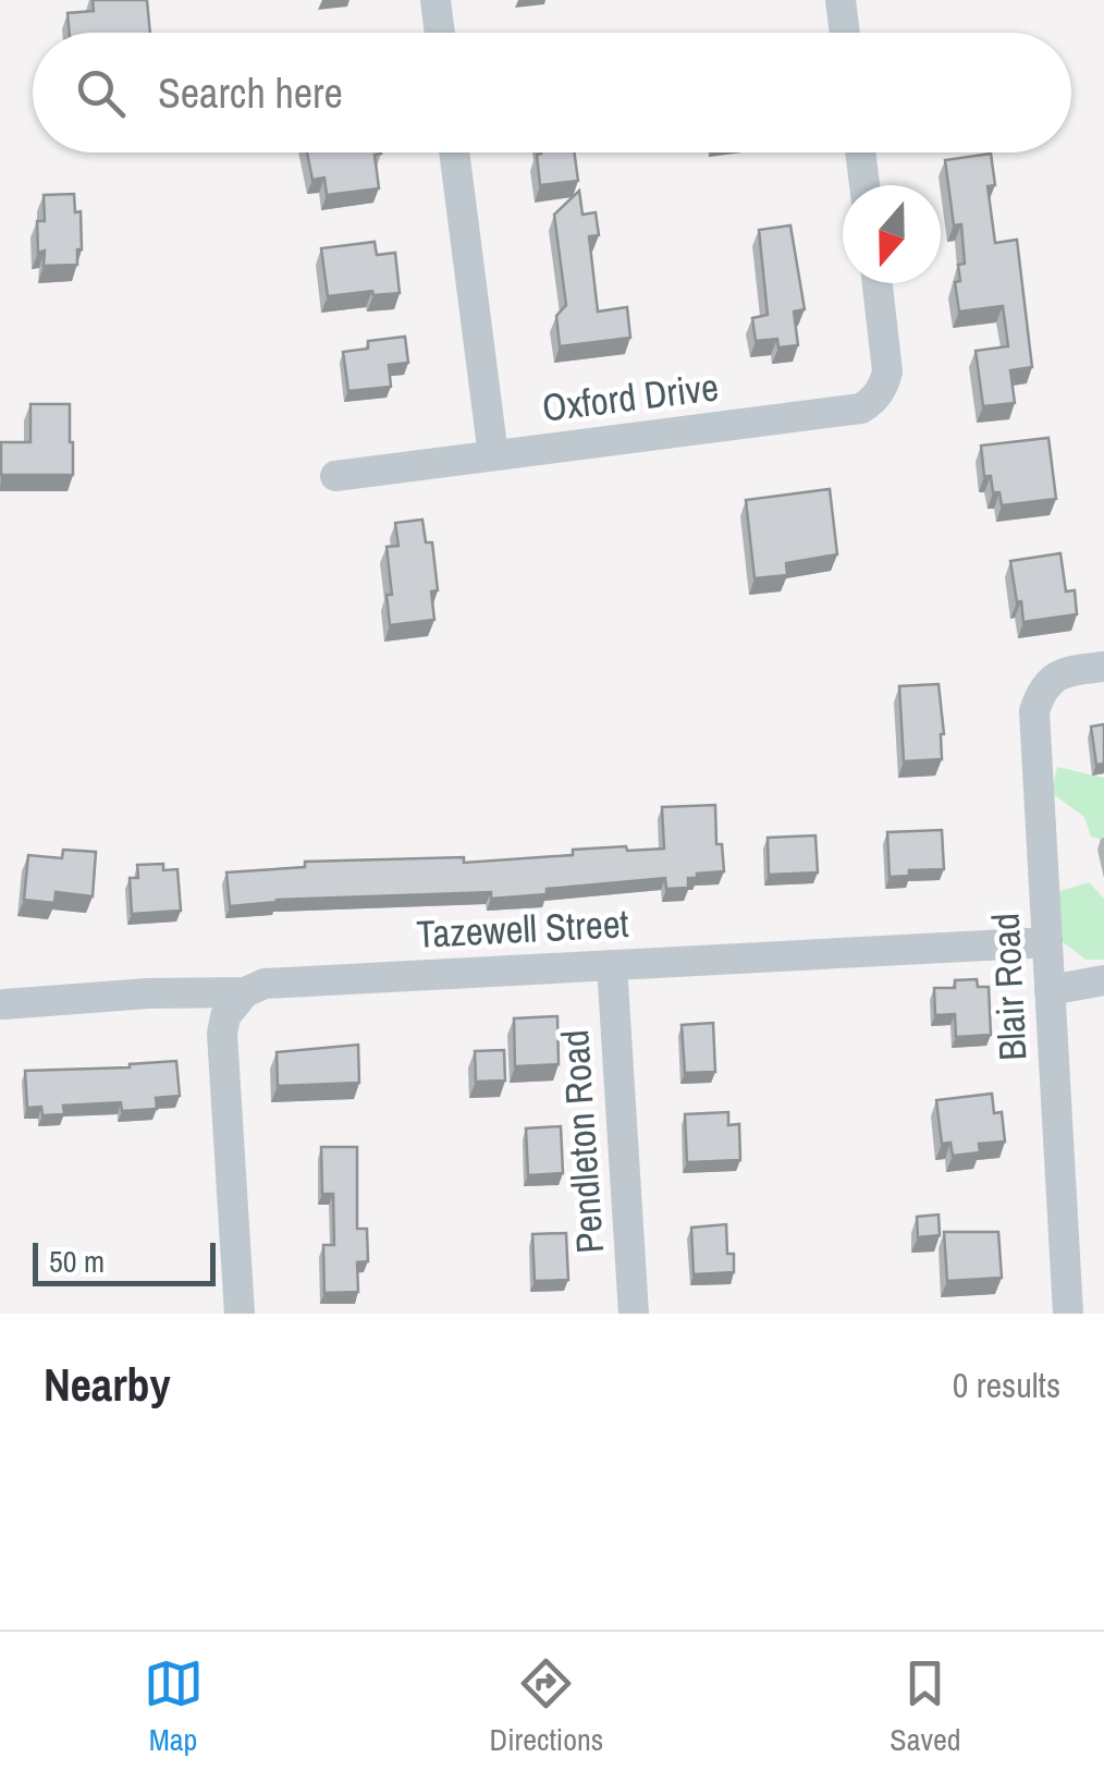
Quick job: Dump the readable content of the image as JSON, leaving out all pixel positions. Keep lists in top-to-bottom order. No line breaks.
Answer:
{"streets":{"street":["Oxford Drive","Tazewell Street","Blair Road","Pendleton Road"]},"crossings":[["Tazewell Street","Blair Road"],["Tazewell Street","Pendleton Road"]],"scale_bar":"50 m","north":"bottom","page":{"search":"Search here","scale":"50 m","heading":["Nearby","0 results"],"nav":["Map","Directions","Saved"]}}
